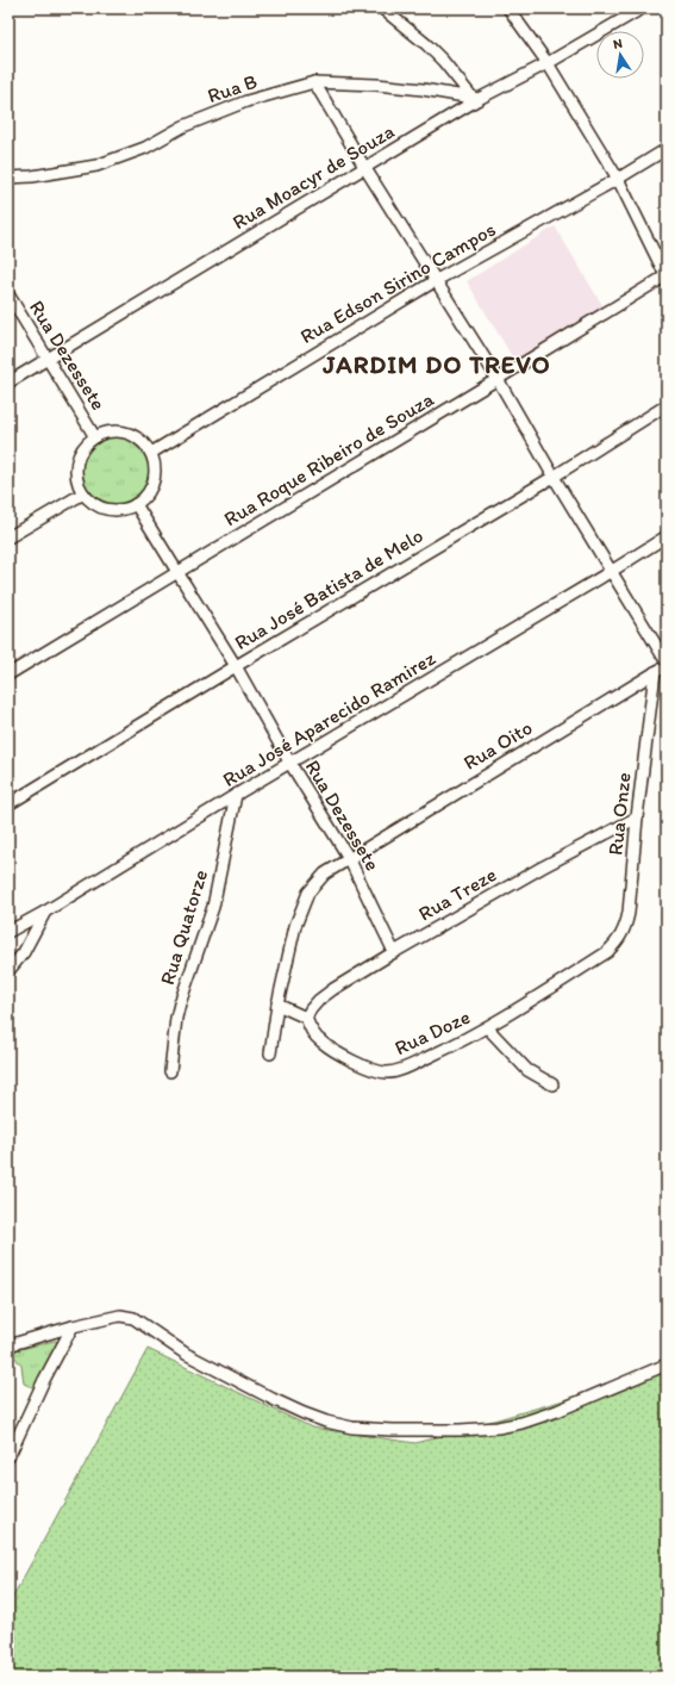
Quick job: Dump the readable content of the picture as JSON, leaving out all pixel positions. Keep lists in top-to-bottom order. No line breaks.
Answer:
{"streets":{"street":["Rua B","Rua Moacyr de Souza","Rua Edson Sirino Campos","Rua Dezessete","Rua Roque Ribeiro de Souza","Rua José Batista de Melo","Rua José Aparecido Ramirez","Rua Oito","Rua Onze","Rua Treze","Rua Quatorze","Rua Doze"]},"crossings":[["Rua B","Rua Moacyr de Souza"],["Rua Moacyr de Souza","Rua Dezessete"],["Rua Edson Sirino Campos","Rua Dezessete"],["Rua Dezessete","Rua Roque Ribeiro de Souza"],["Rua Dezessete","Rua José Batista de Melo"],["Rua Dezessete","Rua José Aparecido Ramirez"],["Rua Dezessete","Rua Oito"],["Rua Dezessete","Rua Treze"],["Rua José Aparecido Ramirez","Rua Quatorze"],["Rua Oito","Rua Onze"],["Rua Onze","Rua Treze"],["Rua Onze","Rua Doze"],["Rua Treze","Rua Doze"]],"districts":["JARDIM DO TREVO"],"north":"top"}
